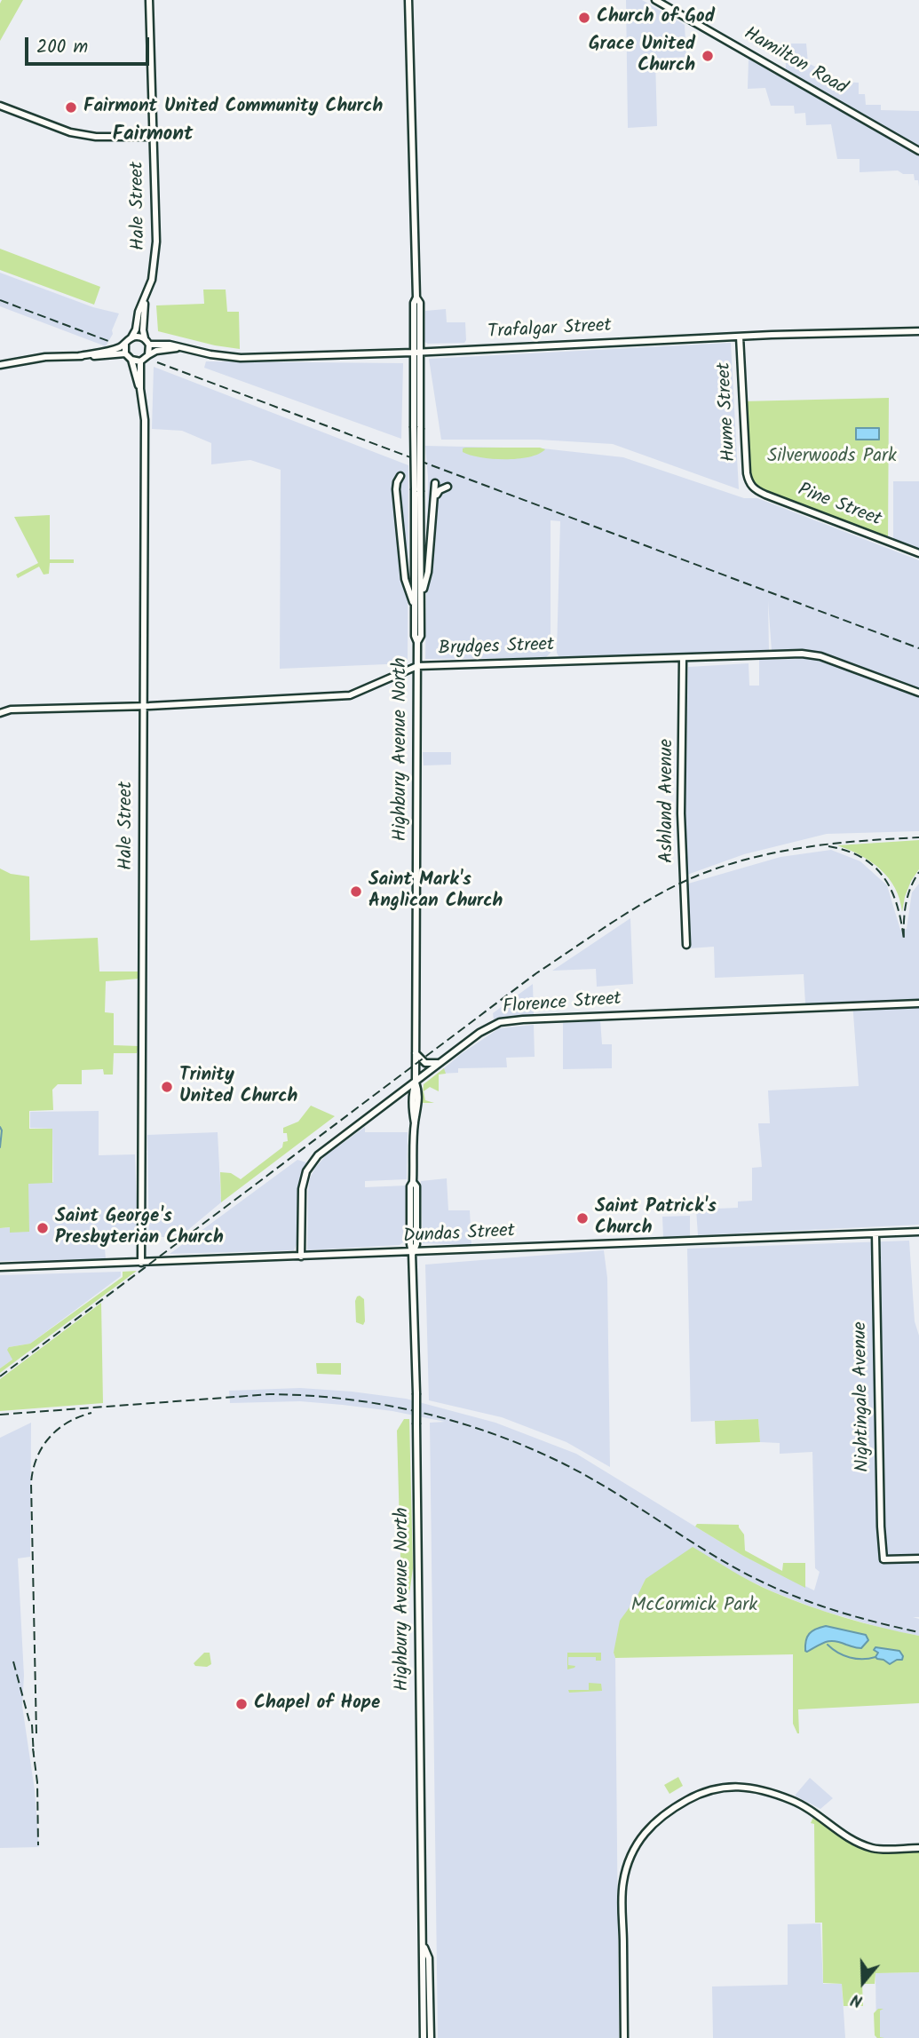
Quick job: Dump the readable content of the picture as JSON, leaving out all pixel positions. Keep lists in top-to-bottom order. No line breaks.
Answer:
{"streets":{"main road":["Hamilton Road","Hale Street","Trafalgar Street","Hume Street","Pine Street","Brydges Street","Highbury Avenue North","Ashland Avenue","Florence Street","Dundas Street","Nightingale Avenue"]},"crossings":[["Hale Street","Trafalgar Street"],["Hale Street","Brydges Street"],["Hale Street","Dundas Street"],["Trafalgar Street","Hume Street"],["Trafalgar Street","Highbury Avenue North"],["Hume Street","Pine Street"],["Brydges Street","Highbury Avenue North"],["Brydges Street","Ashland Avenue"],["Highbury Avenue North","Florence Street"],["Highbury Avenue North","Dundas Street"],["Florence Street","Dundas Street"],["Dundas Street","Nightingale Avenue"]],"districts":["Fairmont"],"parks":["Silverwoods Park","McCormick Park"],"places":["Church of God","Grace United Church","Fairmont United Community Church","Saint Mark's Anglican Church","Trinity United Church","Saint Patrick's Church","Saint George's Presbyterian Church","Chapel of Hope"],"scale_bar":"200 m","north":"bottom"}
